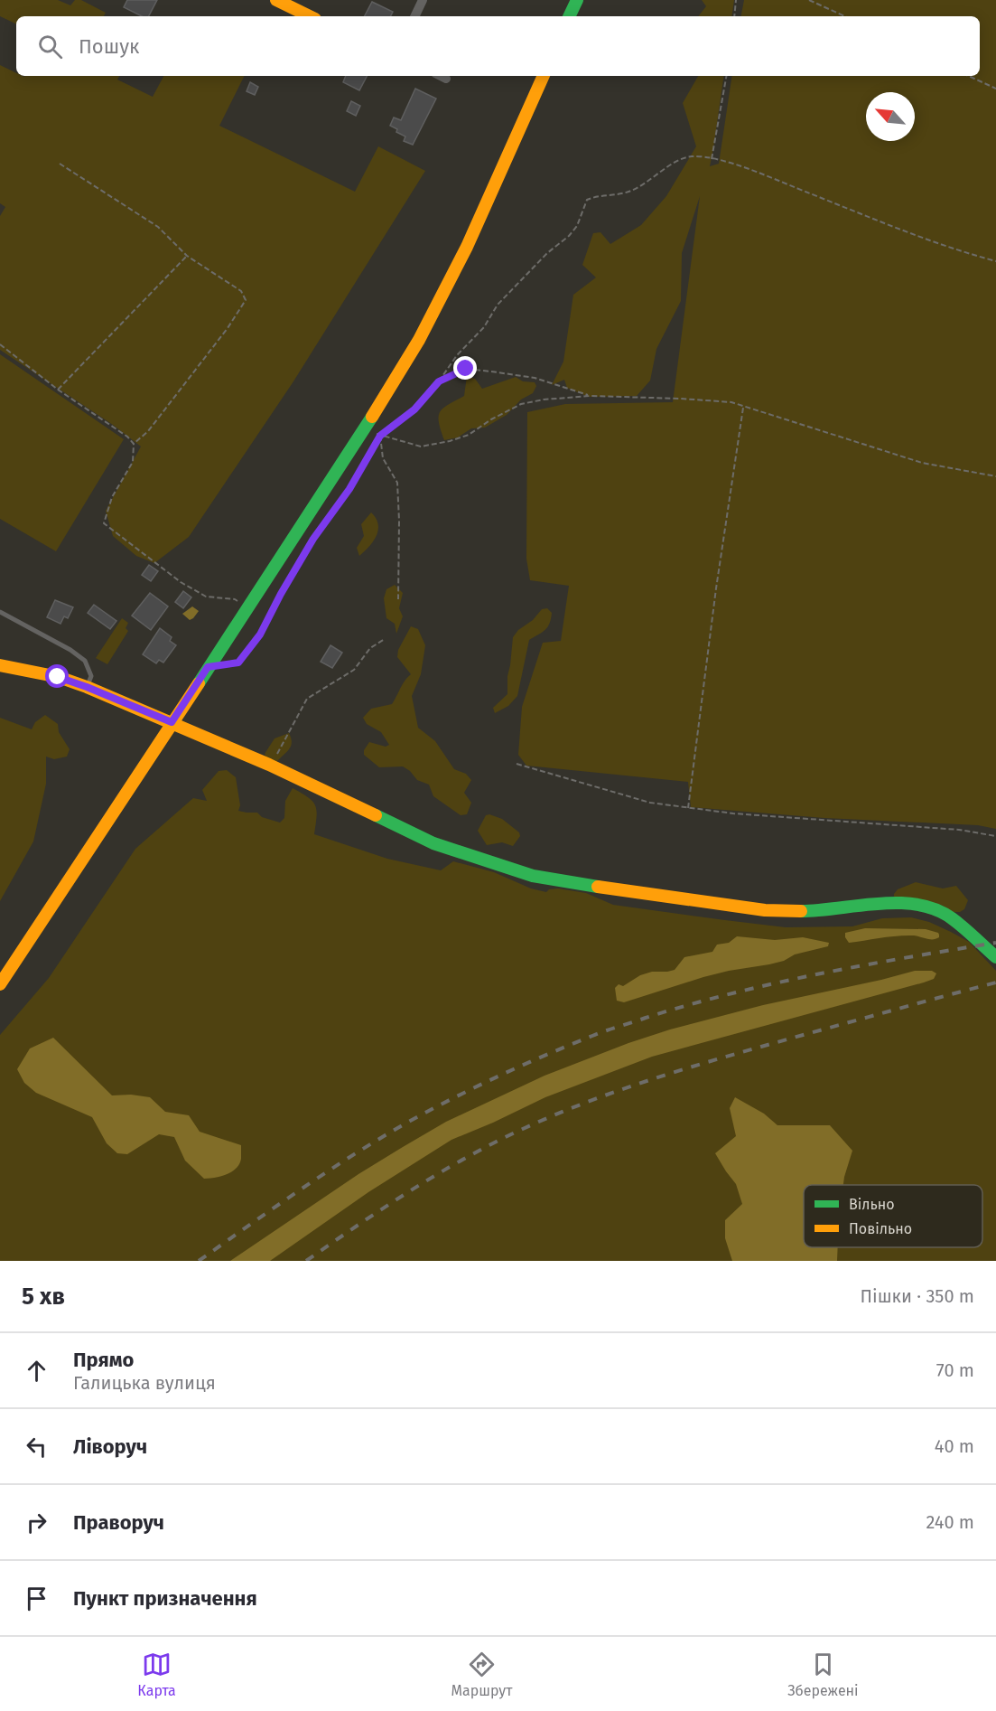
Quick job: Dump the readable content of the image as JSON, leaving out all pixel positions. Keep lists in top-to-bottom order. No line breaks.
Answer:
{"legend":["Вільно","Повільно"],"north":"top left","page":{"search":"Пошук","heading":["5 хв","Пішки · 350 m"],"list":[["Прямо","Галицька вулиця","70 m"],["Ліворуч","40 m"],["Праворуч","240 m"],"Пункт призначення"],"nav":["Карта","Маршрут","Збережені"]}}
